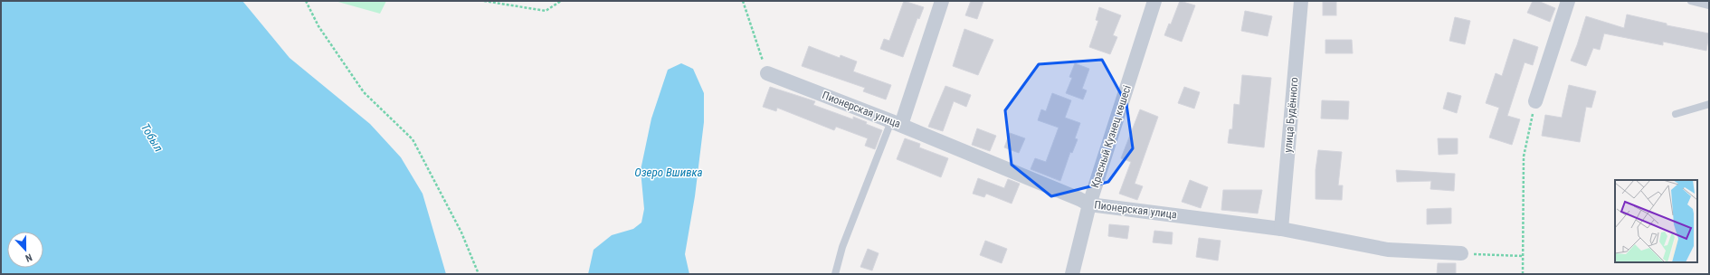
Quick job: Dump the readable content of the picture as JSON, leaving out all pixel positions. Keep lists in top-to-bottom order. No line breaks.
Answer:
{"streets":{"street":["Пионерская улица","улица Будённого","Красный Кузнец көшесі"]},"crossings":[["Пионерская улица","улица Будённого"],["Пионерская улица","Красный Кузнец көшесі"]],"water":["Тобыл","Озеро Вшивка"],"north":"bottom"}
